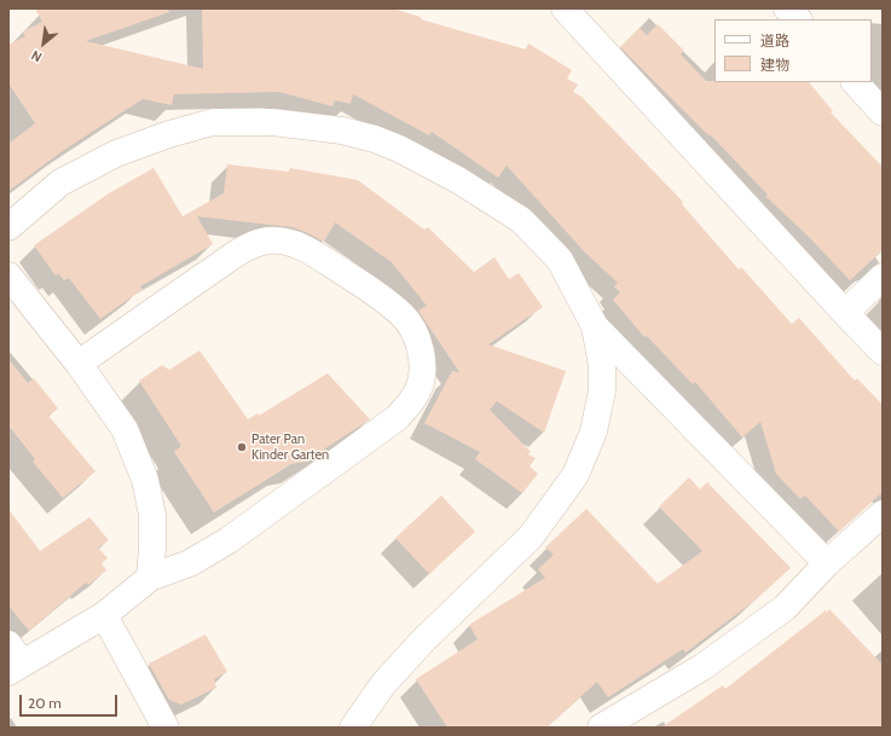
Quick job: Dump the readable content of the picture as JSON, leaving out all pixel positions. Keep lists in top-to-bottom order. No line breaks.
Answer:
{"places":["Pater Pan Kinder Garten"],"legend":["道路","建物"],"scale_bar":"20 m","north":"bottom left"}
